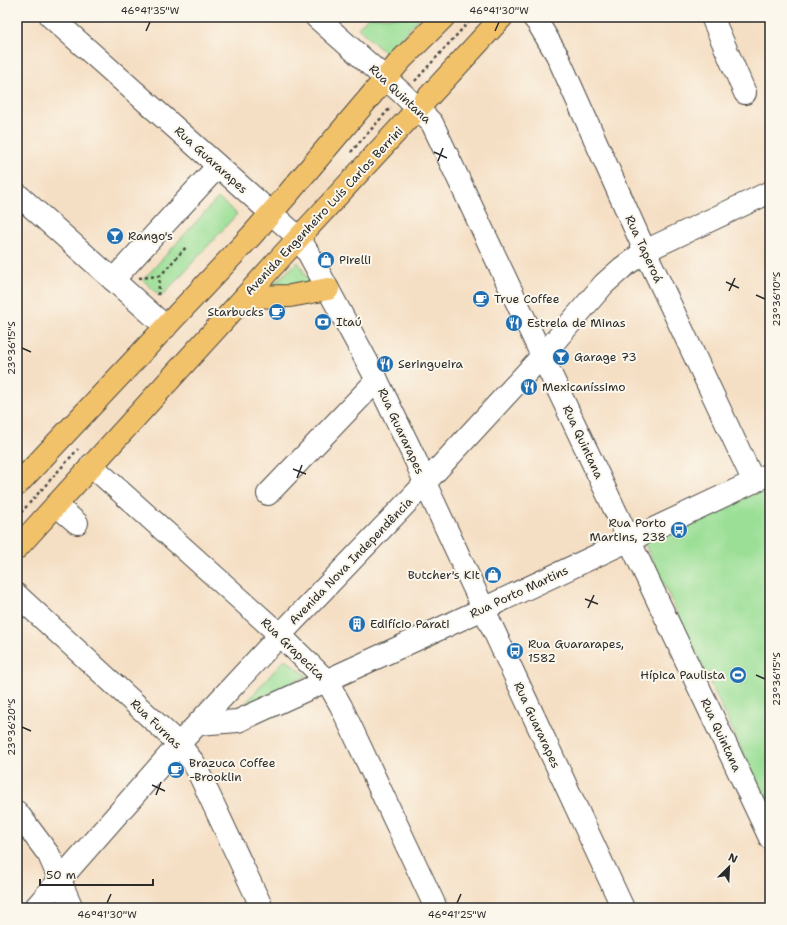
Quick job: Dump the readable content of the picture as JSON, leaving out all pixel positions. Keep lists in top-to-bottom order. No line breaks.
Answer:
{"streets":{"main road":["Avenida Engenheiro Luís Carlos Berrini"],"street":["Rua Quintana","Rua Guararapes","Rua Taperoá","Avenida Nova Independência","Rua Porto Martins","Rua Grapecica","Rua Furnas"]},"crossings":[["Rua Quintana","Avenida Engenheiro Luís Carlos Berrini"],["Rua Quintana","Avenida Nova Independência"],["Rua Quintana","Rua Porto Martins"],["Rua Guararapes","Avenida Engenheiro Luís Carlos Berrini"],["Rua Guararapes","Avenida Nova Independência"],["Rua Guararapes","Rua Porto Martins"],["Avenida Engenheiro Luís Carlos Berrini","Rua Grapecica"],["Rua Taperoá","Avenida Nova Independência"],["Rua Taperoá","Rua Porto Martins"],["Avenida Nova Independência","Rua Porto Martins"],["Avenida Nova Independência","Rua Grapecica"],["Avenida Nova Independência","Rua Furnas"],["Rua Porto Martins","Rua Grapecica"]],"places":{"bar":["Rango's","Garage 73"],"shop":["Pirelli","Butcher's Kit"],"cafe":["True Coffee","Starbucks","Brazuca Coffee -Brooklin"],"bank":["Itaú"],"restaurant":["Estrela de Minas","Seringueira","Mexicaníssimo"],"bus stop":["Rua Porto Martins, 238","Rua Guararapes, 1582"],"building":["Edifício Parati"],"sports":["Hípica Paulista"]},"scale_bar":"50 m","north":"top right","coordinates":["46°41'35\"W","46°41'30\"W","23°36'10\"S","23°36'15\"S","23°36'20\"S","46°41'25\"W"]}
